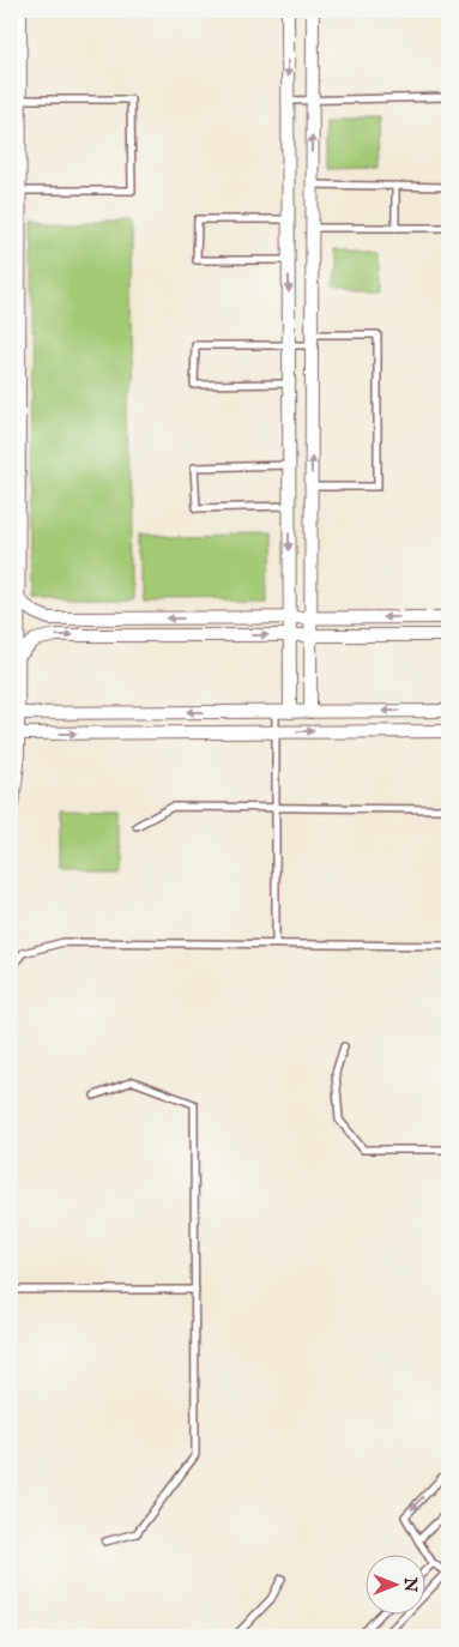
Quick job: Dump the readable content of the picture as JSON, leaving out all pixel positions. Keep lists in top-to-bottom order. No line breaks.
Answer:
{"north":"right"}
